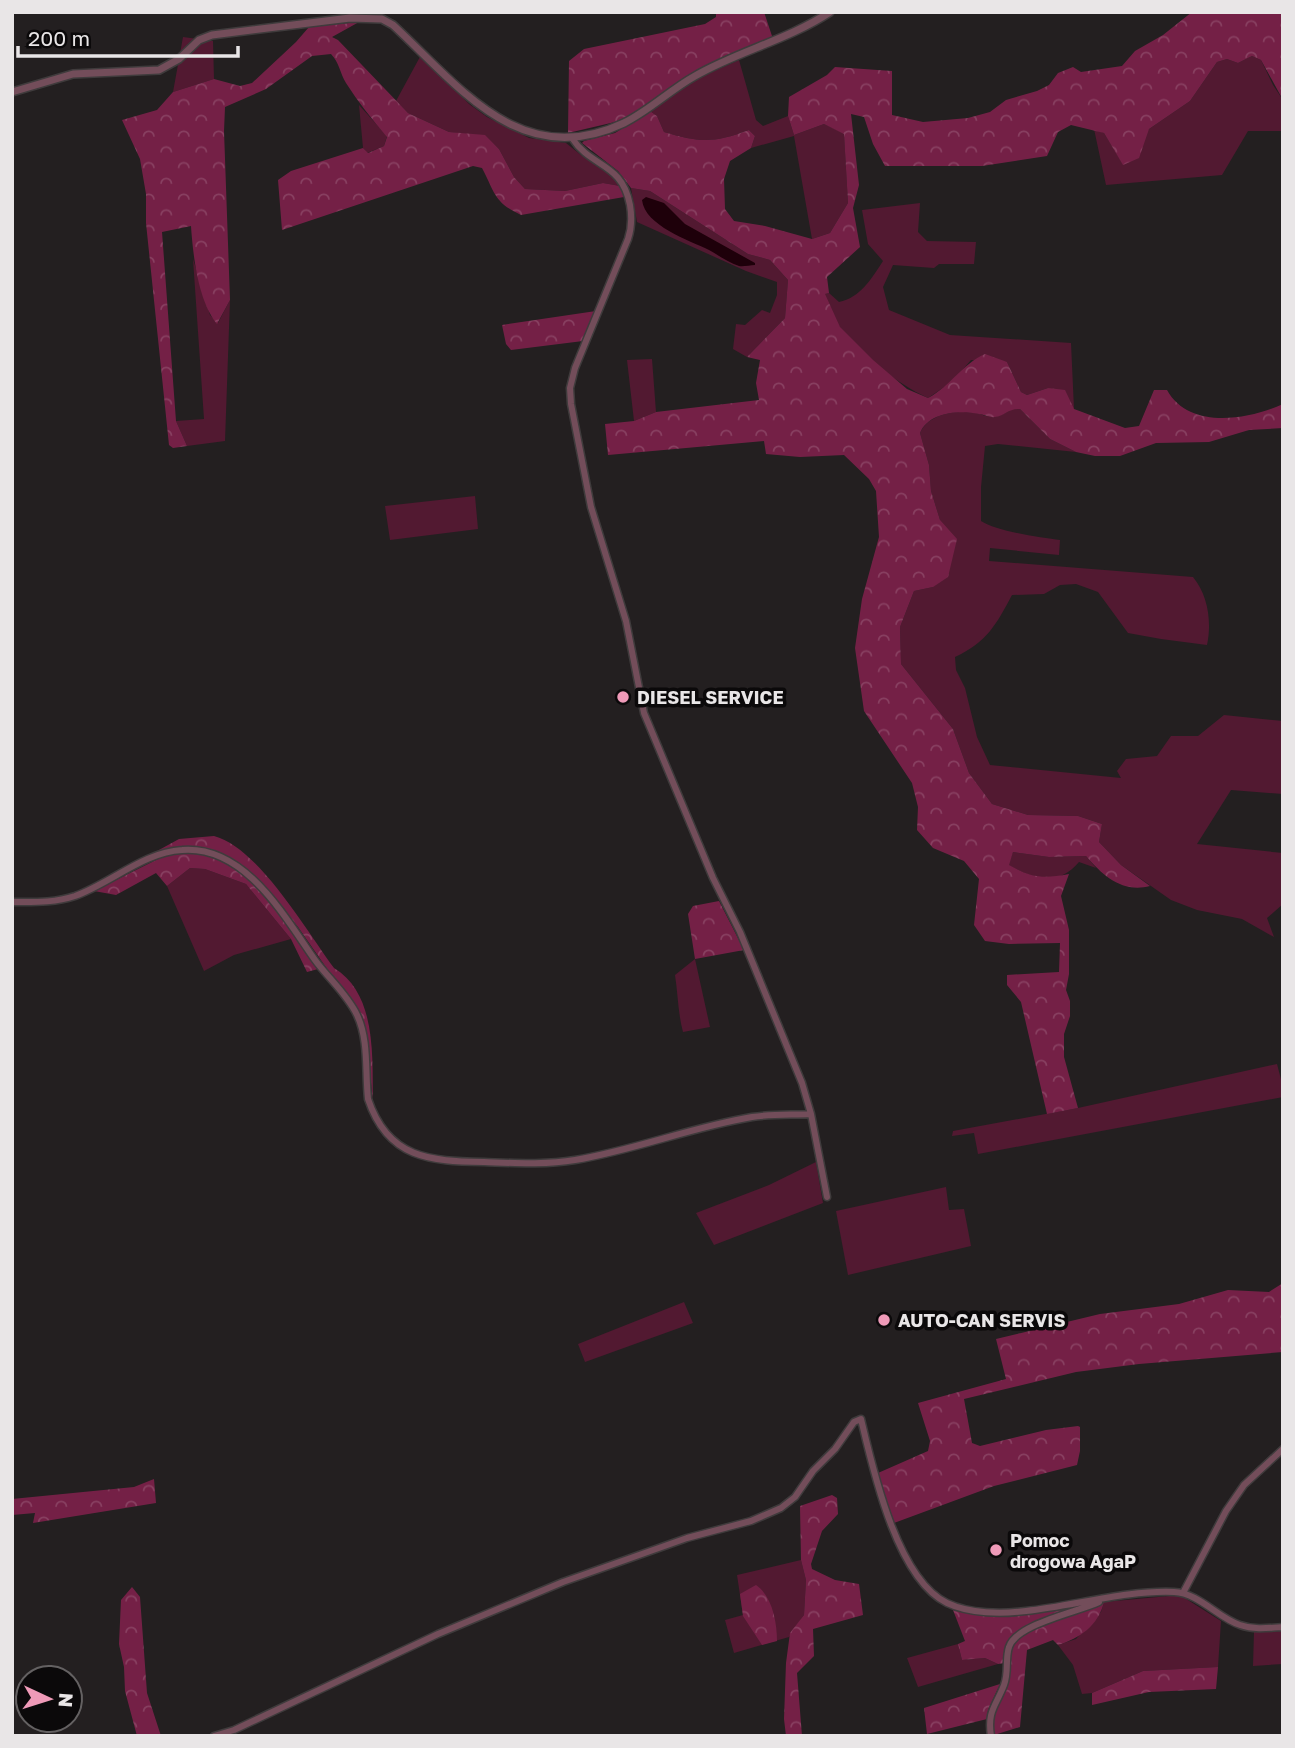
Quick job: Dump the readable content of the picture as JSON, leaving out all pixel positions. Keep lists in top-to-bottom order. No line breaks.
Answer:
{"places":["DIESEL SERVICE","AUTO-CAN SERVIS","Pomoc drogowa AgaP"],"scale_bar":"200 m","north":"right"}
